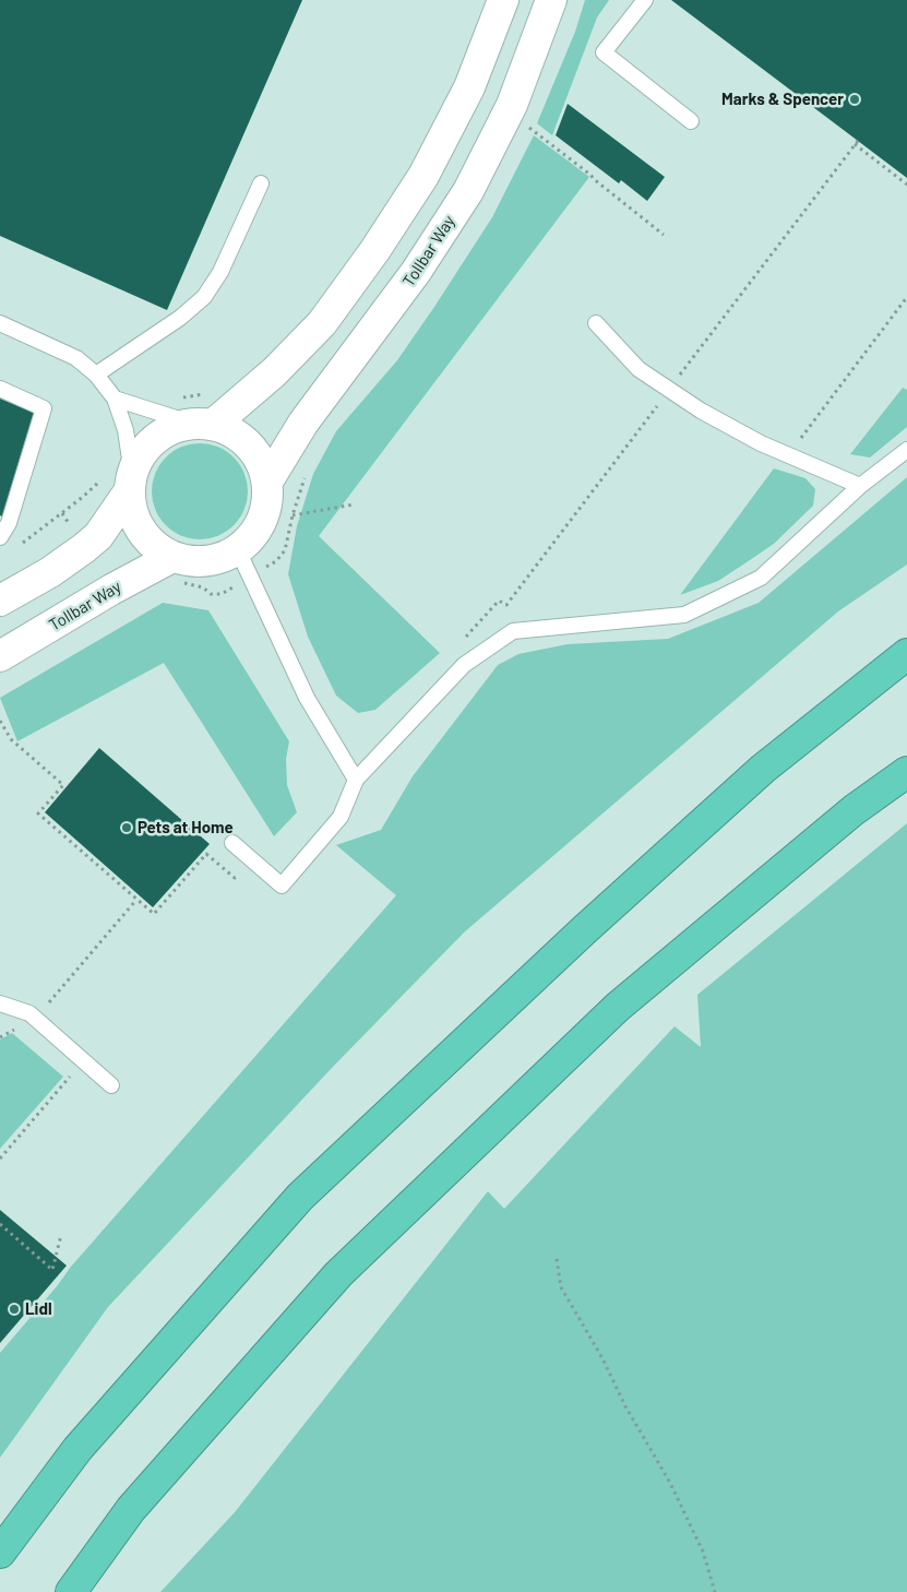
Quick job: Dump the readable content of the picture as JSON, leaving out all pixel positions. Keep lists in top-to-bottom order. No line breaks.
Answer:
{"streets":{"main road":["Tollbar Way"]},"places":["Marks & Spencer","Pets at Home","Lidl"]}
